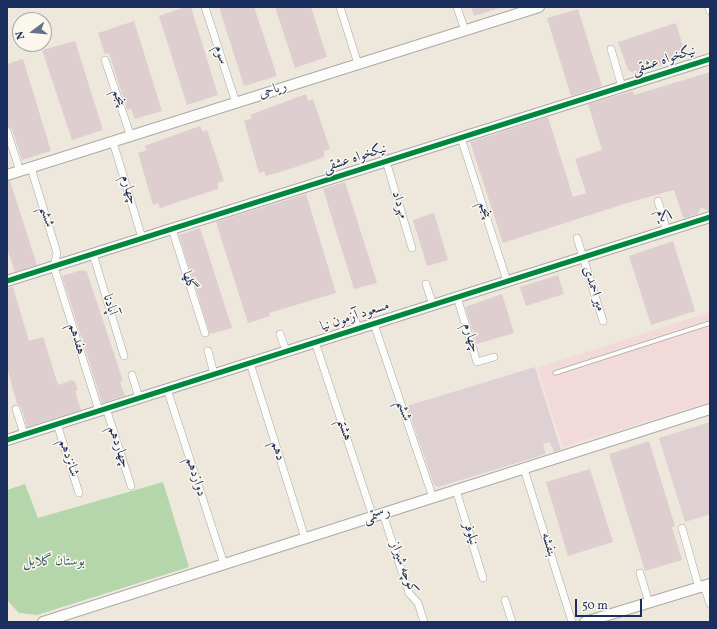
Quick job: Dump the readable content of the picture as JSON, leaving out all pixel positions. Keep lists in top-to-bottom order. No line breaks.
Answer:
{"streets":{"street":["سوم","نیکخواه عشقی","ریاحی","پنجم","چهارم","مهرداد","یکم","ششم","گلها","میر احمدی","آپادنا","مسعود آزمون نیا","هفدهم","هشتم","چهاردهم","دهم","شانزدهم","دوازدهم","رستمی","نیلوفر","بنفشه","کوچه شیراز"]},"crossings":[["سوم","ریاحی"],["نیکخواه عشقی","پنجم"],["نیکخواه عشقی","چهارم"],["نیکخواه عشقی","مهرداد"],["نیکخواه عشقی","ششم"],["نیکخواه عشقی","گلها"],["نیکخواه عشقی","آپادنا"],["نیکخواه عشقی","هفدهم"],["ریاحی","پنجم"],["ریاحی","چهارم"],["ریاحی","ششم"],["پنجم","مسعود آزمون نیا"],["چهارم","مسعود آزمون نیا"],["یکم","مسعود آزمون نیا"],["ششم","مسعود آزمون نیا"],["ششم","هفدهم"],["ششم","رستمی"],["میر احمدی","مسعود آزمون نیا"],["مسعود آزمون نیا","هفدهم"],["مسعود آزمون نیا","هشتم"],["مسعود آزمون نیا","چهاردهم"],["مسعود آزمون نیا","دهم"],["مسعود آزمون نیا","شانزدهم"],["مسعود آزمون نیا","دوازدهم"],["هفدهم","چهاردهم"],["هشتم","رستمی"],["هشتم","کوچه شیراز"],["دهم","رستمی"],["دوازدهم","رستمی"],["رستمی","نیلوفر"],["رستمی","بنفشه"],["رستمی","کوچه شیراز"]],"parks":["بوستان گلایل"],"scale_bar":"50 m","north":"left"}
